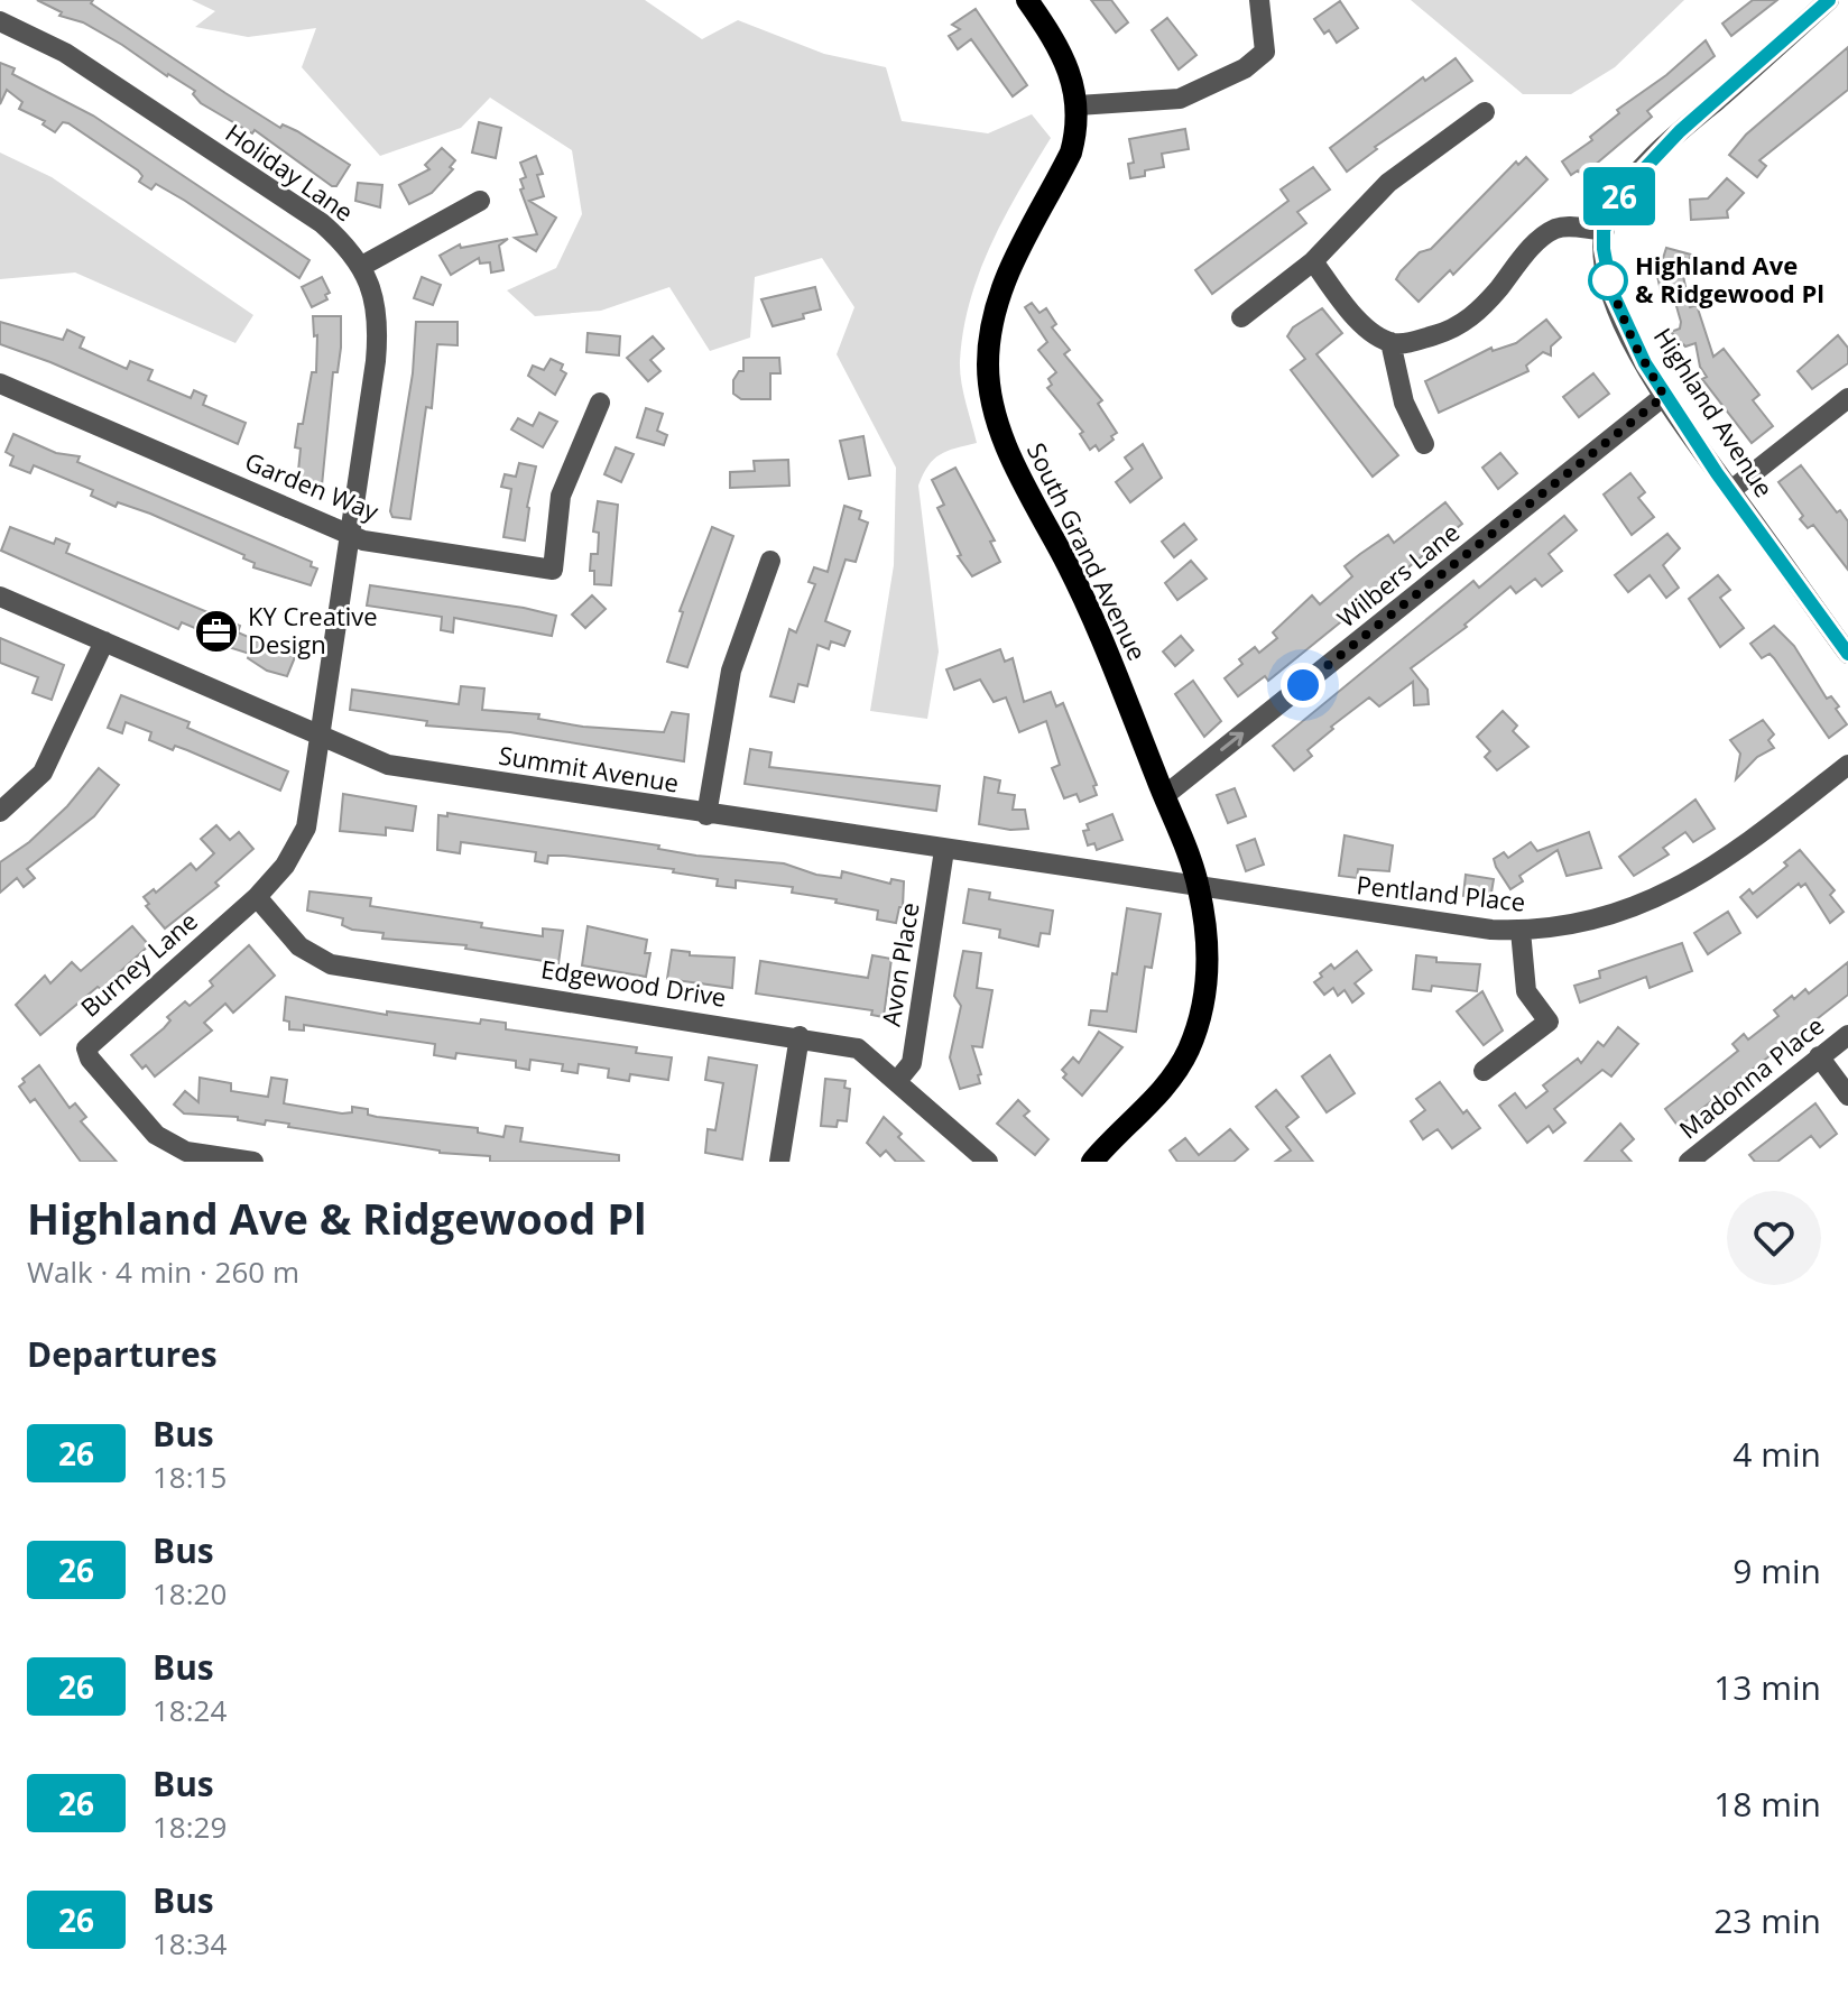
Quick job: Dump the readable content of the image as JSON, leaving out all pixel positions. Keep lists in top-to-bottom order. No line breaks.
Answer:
{"streets":{"main road":["South Grand Avenue"],"street":["Holiday Lane","Highland Avenue","Garden Way","Wilbers Lane","Summit Avenue","Pentland Place","Burney Lane","Avon Place","Edgewood Drive","Madonna Place"]},"crossings":[["Holiday Lane","Garden Way"],["Holiday Lane","Summit Avenue"],["Holiday Lane","Burney Lane"],["Highland Avenue","Wilbers Lane"],["South Grand Avenue","Wilbers Lane"],["South Grand Avenue","Summit Avenue"],["South Grand Avenue","Pentland Place"],["Summit Avenue","Pentland Place"],["Summit Avenue","Burney Lane"],["Summit Avenue","Avon Place"],["Burney Lane","Edgewood Drive"],["Avon Place","Edgewood Drive"]],"one_way":["Wilbers Lane"],"places":{"other":["Highland Ave & Ridgewood Pl"],"office":["KY Creative Design"]},"lines":["bus line 26"],"page":{"on_map":"26","heading":[["Highland Ave & Ridgewood Pl","Walk · 4 min · 260 m"],"Departures"],"list":[{"mark":"26","name":"Bus","note":"18:15","value":"4 min"},{"mark":"26","name":"Bus","note":"18:20","value":"9 min"},{"mark":"26","name":"Bus","note":"18:24","value":"13 min"},{"mark":"26","name":"Bus","note":"18:29","value":"18 min"},{"mark":"26","name":"Bus","note":"18:34","value":"23 min"}]}}
